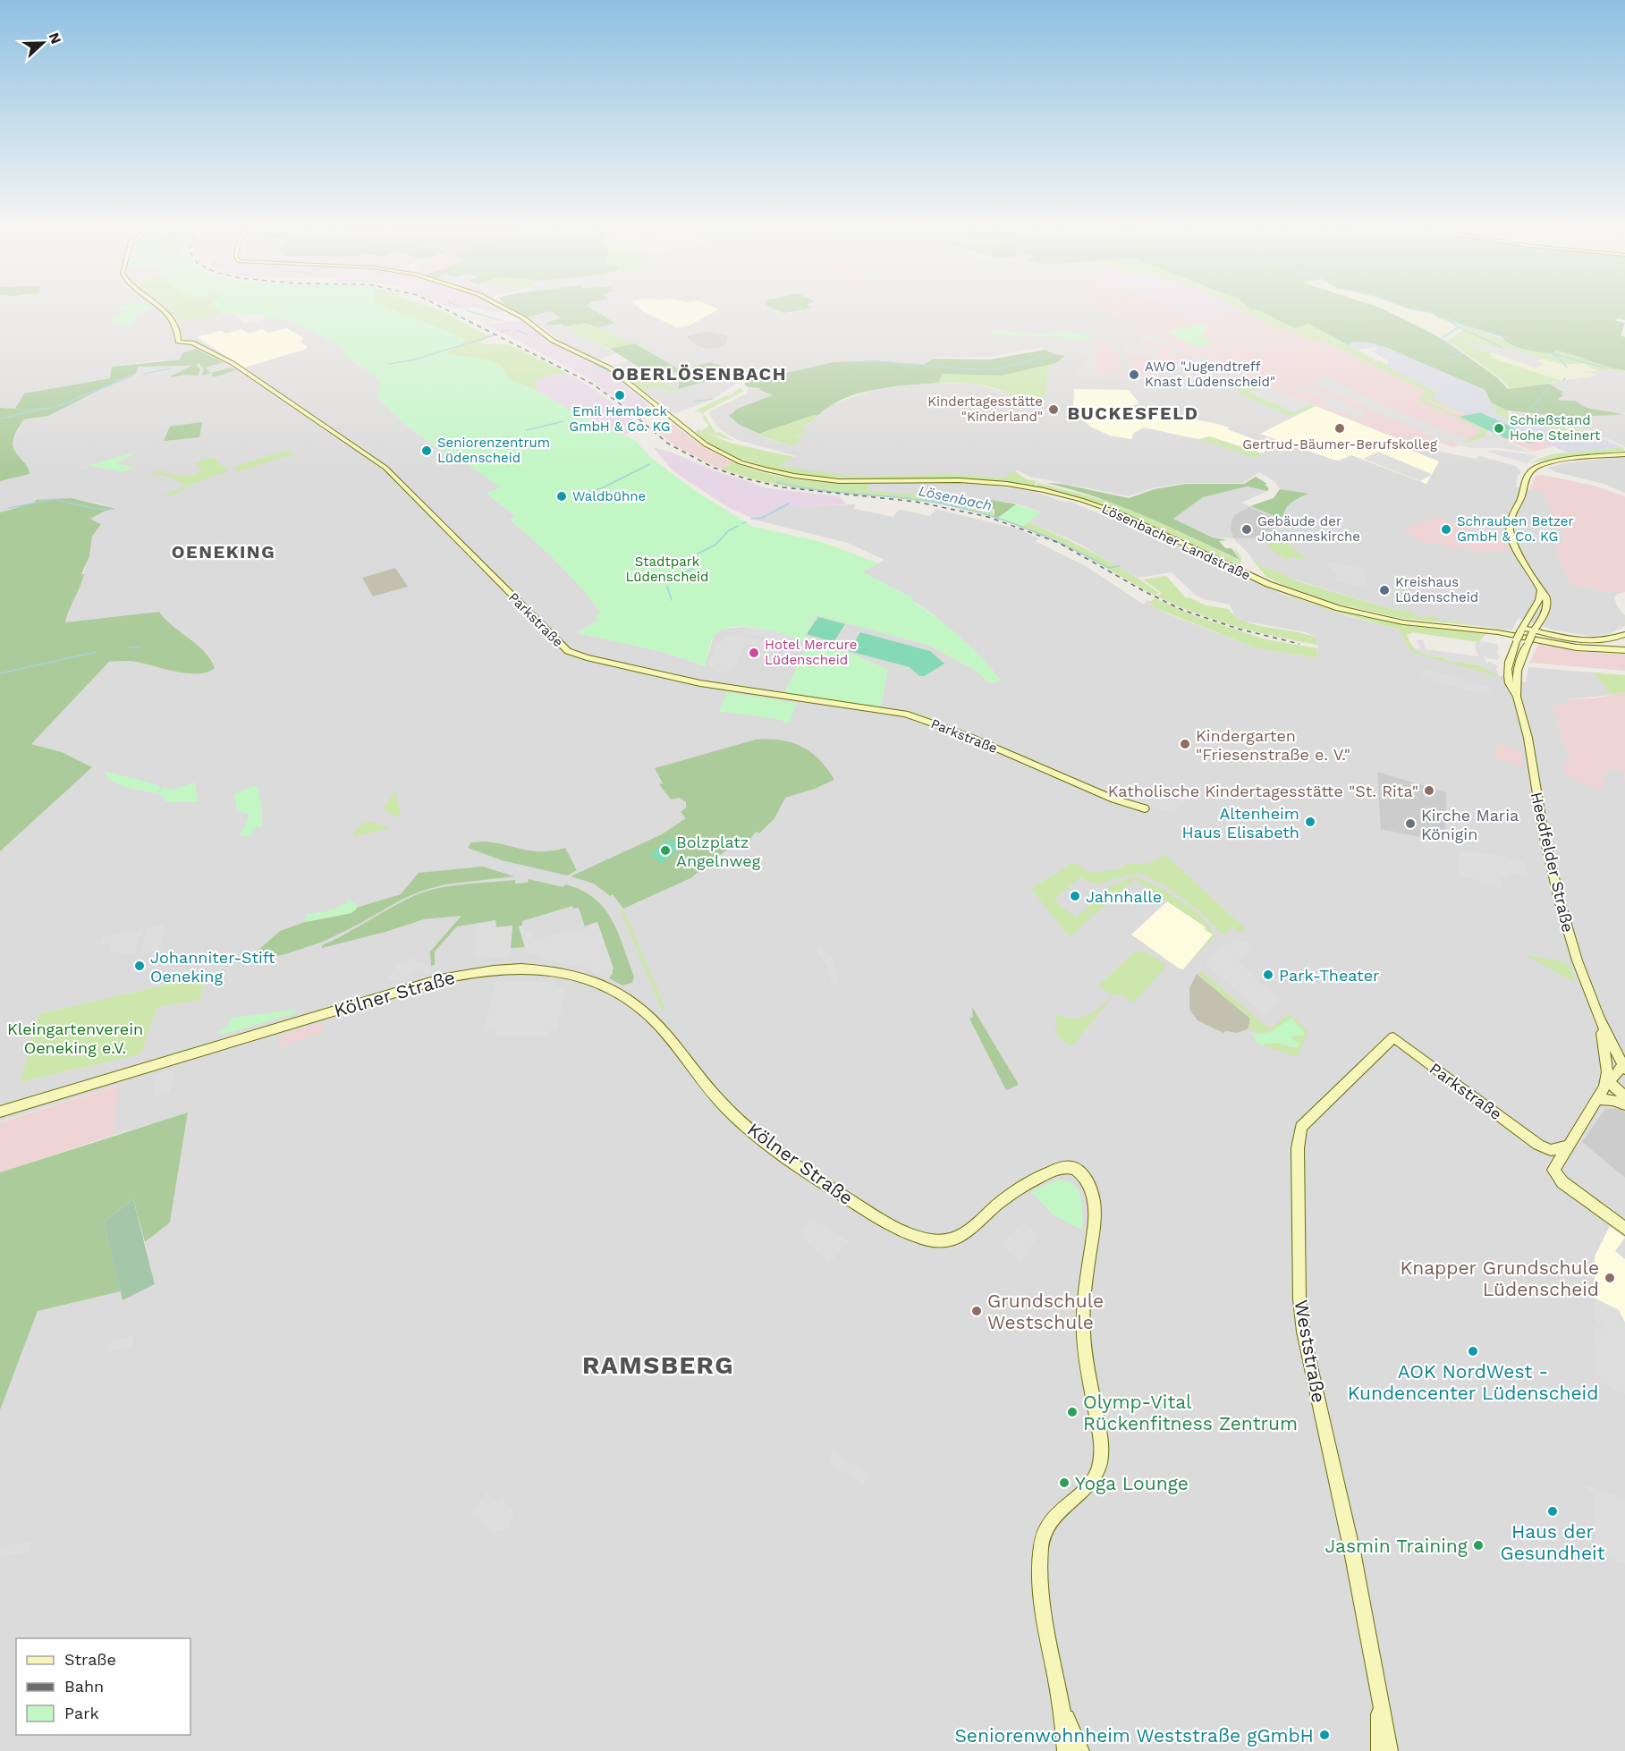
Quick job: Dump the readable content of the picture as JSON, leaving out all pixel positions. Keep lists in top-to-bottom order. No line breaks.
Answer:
{"streets":{"main road":["Lösenbacher Landstraße","Parkstraße","Heedfelder Straße","Kölner Straße","Weststraße"]},"crossings":[["Parkstraße","Weststraße"]],"districts":["OBERLÖSENBACH","BUCKESFELD","OENEKING","RAMSBERG"],"water":["Lösenbach"],"parks":["Stadtpark Lüdenscheid","Kleingartenverein Oeneking e.V."],"places":["AWO \"Jugendtreff Knast Lüdenscheid\"","Emil Hembeck GmbH & Co. KG","Kindertagesstätte \"Kinderland\"","Gertrud-Bäumer-Berufskolleg","Schießstand Hohe Steinert","Seniorenzentrum Lüdenscheid","Waldbühne","Gebäude der Johanneskirche","Schrauben Betzer GmbH & Co. KG","Kreishaus Lüdenscheid","Hotel Mercure Lüdenscheid","Kindergarten \"Friesenstraße e. V.\"","Katholische Kindertagesstätte \"St. Rita\"","Altenheim Haus Elisabeth","Kirche Maria Königin","Bolzplatz Angelnweg","Jahnhalle","Johanniter-Stift Oeneking","Park-Theater","Knapper Grundschule Lüdenscheid","Grundschule Westschule","AOK NordWest - Kundencenter Lüdenscheid","Olymp-Vital Rückenfitness Zentrum","Yoga Lounge","Haus der Gesundheit","Jasmin Training","Seniorenwohnheim Weststraße gGmbH"],"legend":["Straße","Bahn","Park"],"north":"right"}
